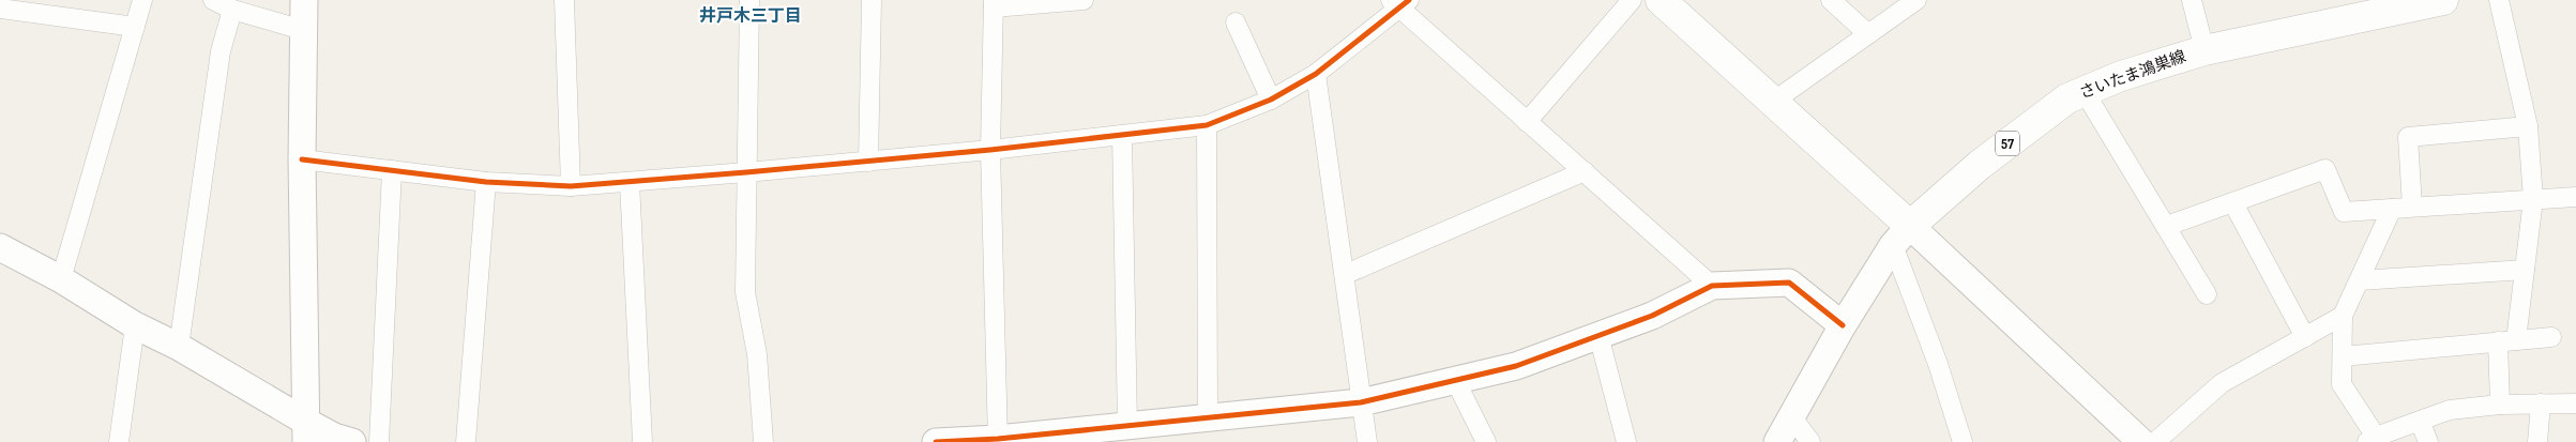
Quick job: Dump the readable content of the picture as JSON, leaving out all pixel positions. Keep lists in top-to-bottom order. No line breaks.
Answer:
{"streets":{"main road":["さいたま鴻巣線","57"]},"districts":["井戸木三丁目"]}
